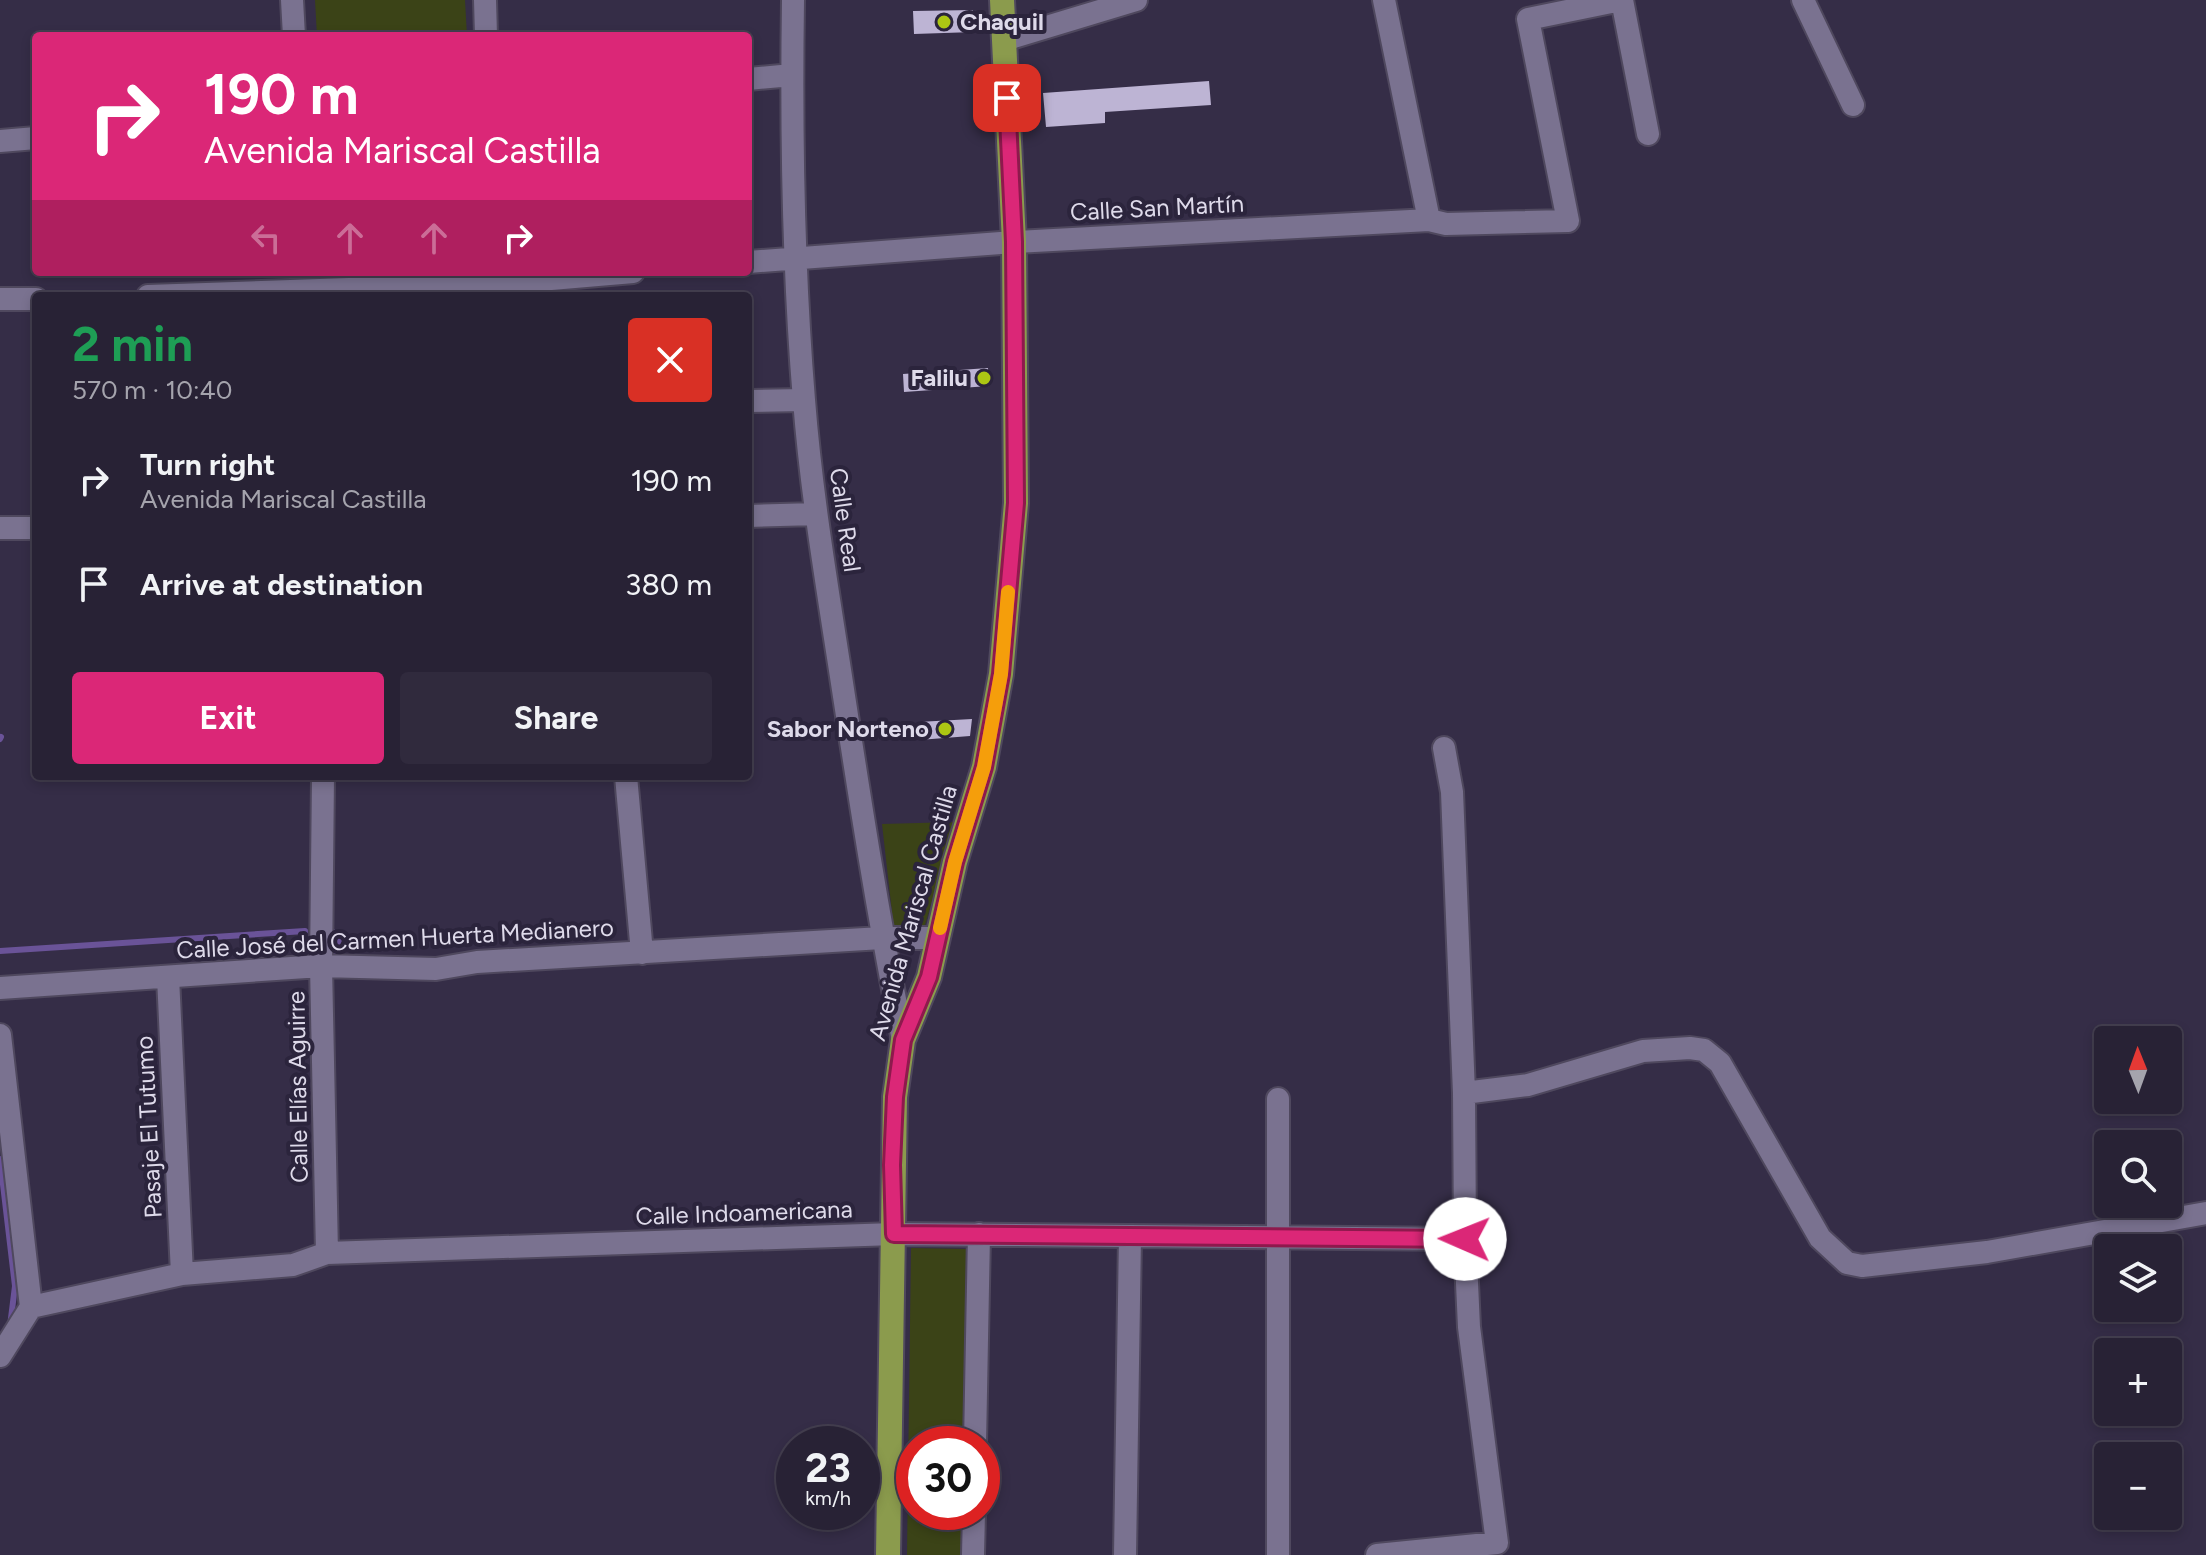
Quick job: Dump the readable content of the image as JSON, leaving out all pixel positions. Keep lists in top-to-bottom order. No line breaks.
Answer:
{"streets":{"highway":["Avenida Mariscal Castilla"],"street":["Calle San Martín","Calle Real","Calle José del Carmen Huerta Medianero","Calle Elías Aguirre","Pasaje El Tutumo","Calle Indoamericana"]},"crossings":[["Calle San Martín","Calle Real"],["Calle San Martín","Avenida Mariscal Castilla"],["Calle Real","Avenida Mariscal Castilla"],["Calle Real","Calle José del Carmen Huerta Medianero"],["Avenida Mariscal Castilla","Calle José del Carmen Huerta Medianero"],["Avenida Mariscal Castilla","Calle Indoamericana"],["Calle José del Carmen Huerta Medianero","Calle Elías Aguirre"],["Calle José del Carmen Huerta Medianero","Pasaje El Tutumo"],["Calle Elías Aguirre","Calle Indoamericana"],["Pasaje El Tutumo","Calle Indoamericana"]],"places":["Chaquil","Falilu","Sabor Norteno"],"north":"top","page":{"turn":["190 m","Avenida Mariscal Castilla"],"heading":["2 min","570 m · 10:40"],"list":[{"name":"Turn right","note":"Avenida Mariscal Castilla","value":"190 m"},{"name":"Arrive at destination","value":"380 m"}],"buttons":["Exit","Share"],"map_buttons":["+","−"],"speed":"23 km/h","limit":"30"}}
